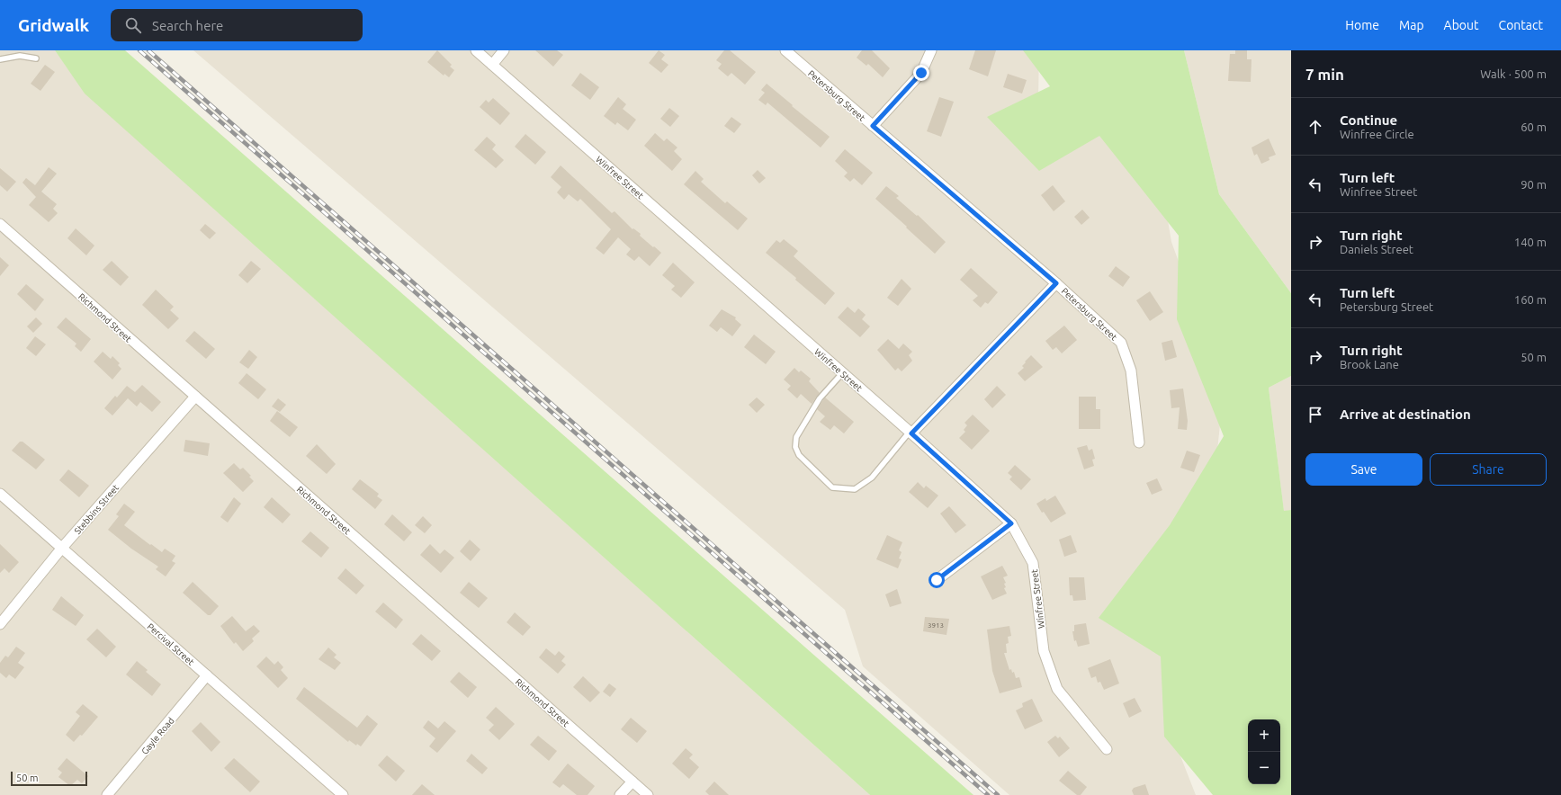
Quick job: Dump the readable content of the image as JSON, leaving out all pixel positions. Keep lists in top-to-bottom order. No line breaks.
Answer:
{"streets":{"street":["Petersburg Street","Winfree Street","Richmond Street","Stebbins Street","Percival Street","Gayle Road"]},"crossings":[["Richmond Street","Stebbins Street"],["Stebbins Street","Percival Street"],["Percival Street","Gayle Road"]],"house_numbers":["3913"],"scale_bar":"50 m","page":{"header":"Gridwalk","search":"Search here","nav":["Home","Map","About","Contact"],"heading":["7 min","Walk · 500 m"],"list":[["Continue","Winfree Circle","60 m"],["Turn left","Winfree Street","90 m"],["Turn right","Daniels Street","140 m"],["Turn left","Petersburg Street","160 m"],["Turn right","Brook Lane","50 m"],"Arrive at destination"],"buttons":["Save","Share"],"map_buttons":["+","−"],"scale":"50 m"}}
